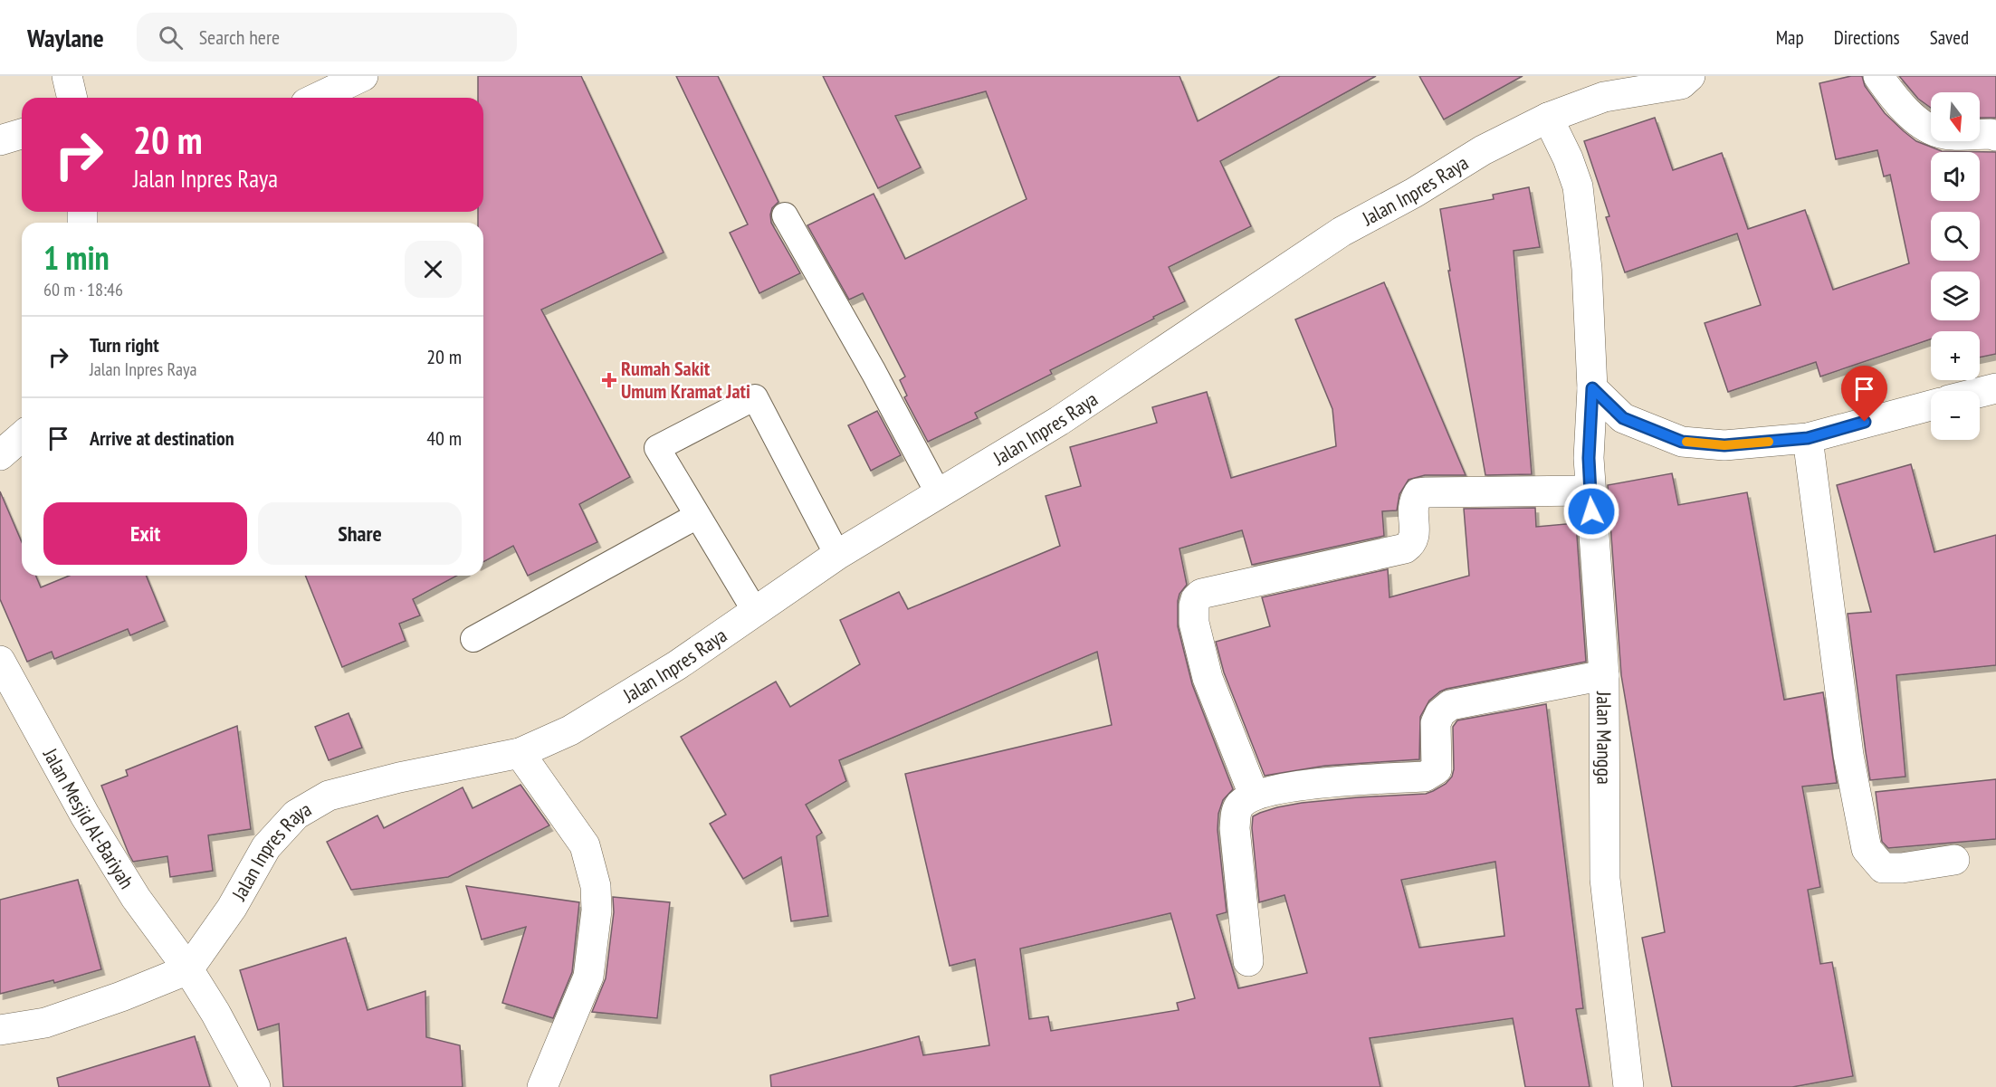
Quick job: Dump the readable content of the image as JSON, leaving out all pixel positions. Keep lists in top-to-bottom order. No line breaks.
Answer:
{"streets":{"street":["Jalan Inpres Raya","Jalan Mangga","Jalan Mesjid Al-Bariyah"]},"crossings":[["Jalan Inpres Raya","Jalan Mesjid Al-Bariyah"]],"places":{"health":["Rumah Sakit Umum Kramat Jati"]},"north":"bottom","page":{"header":"Waylane","search":"Search here","nav":["Map","Directions","Saved"],"map_buttons":["+","−"],"turn":["20 m","Jalan Inpres Raya"],"heading":["1 min","60 m · 18:46"],"list":[{"name":"Turn right","note":"Jalan Inpres Raya","value":"20 m"},{"name":"Arrive at destination","value":"40 m"}],"buttons":["Exit","Share"]}}
